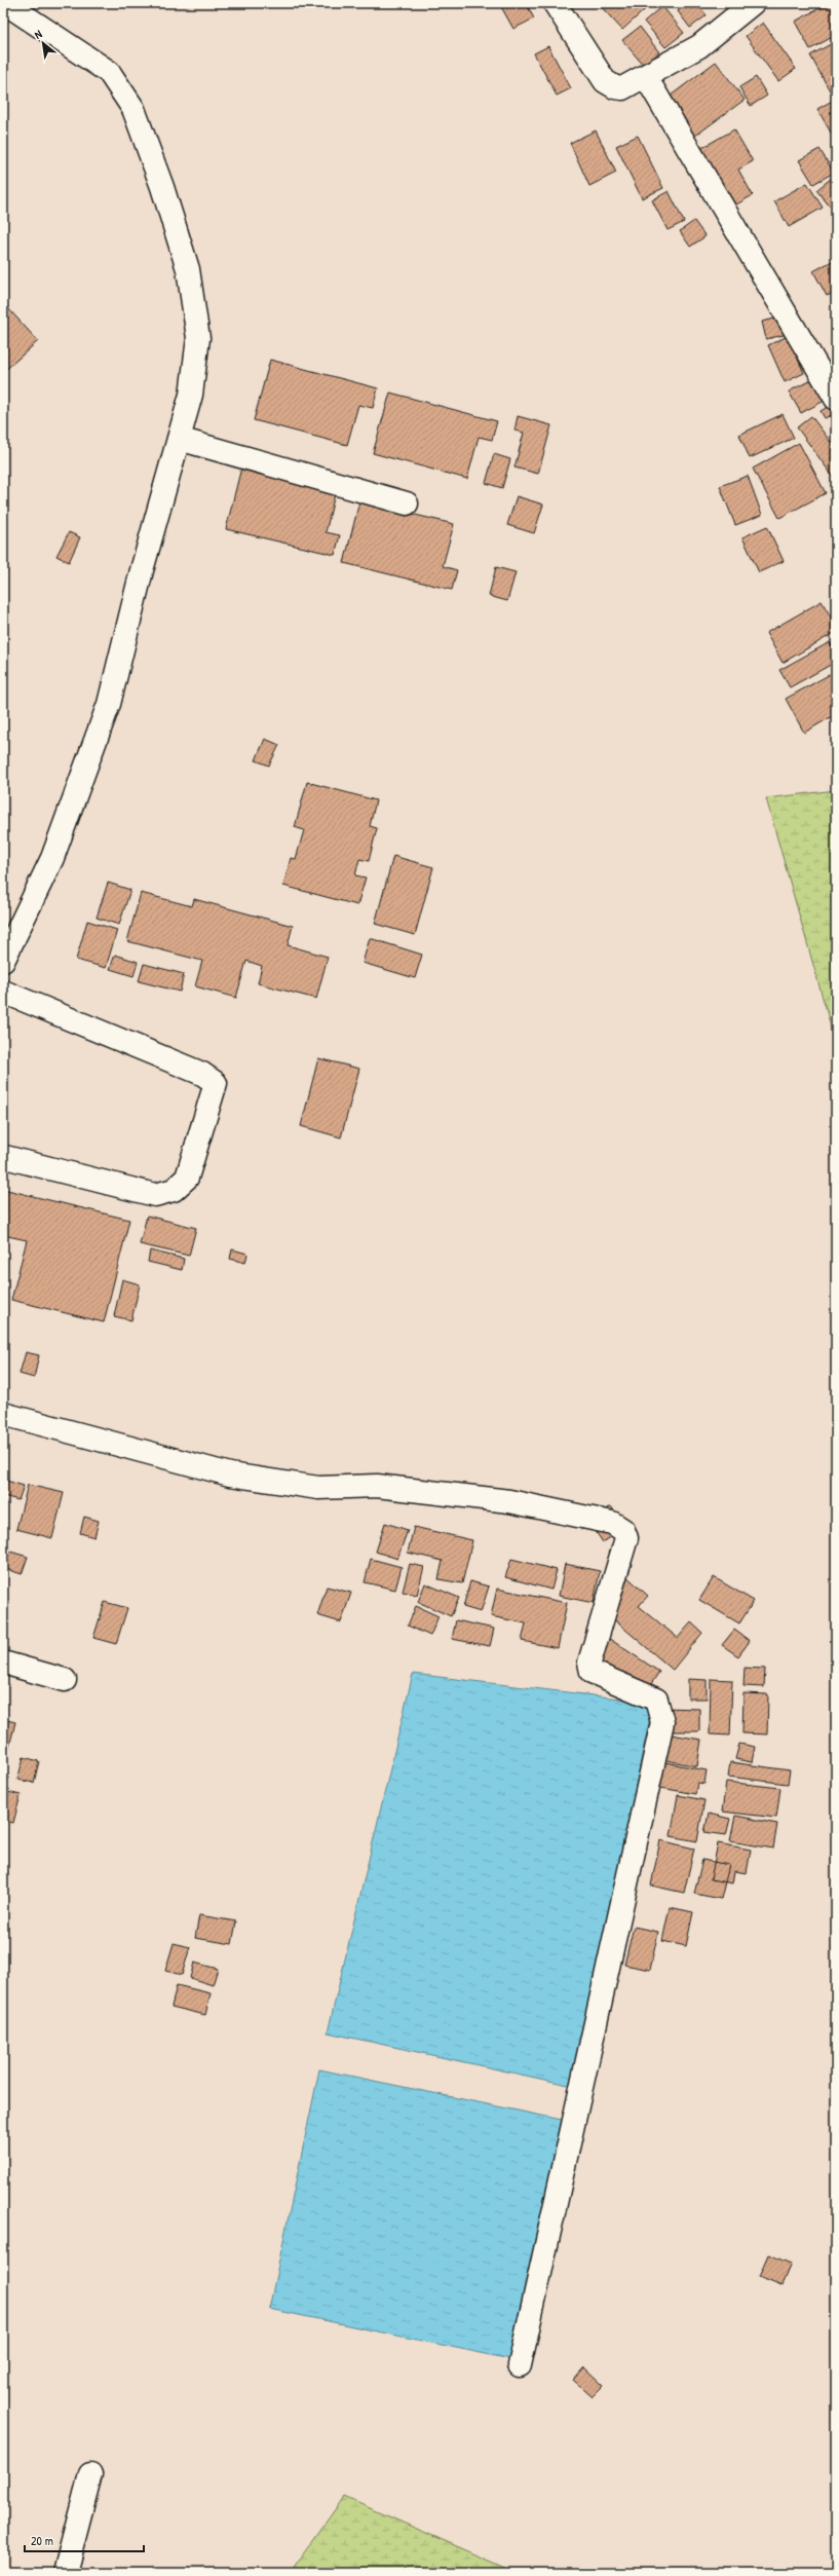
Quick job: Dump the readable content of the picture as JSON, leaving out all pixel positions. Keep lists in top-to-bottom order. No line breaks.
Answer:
{"scale_bar":"20 m","north":"top left"}
